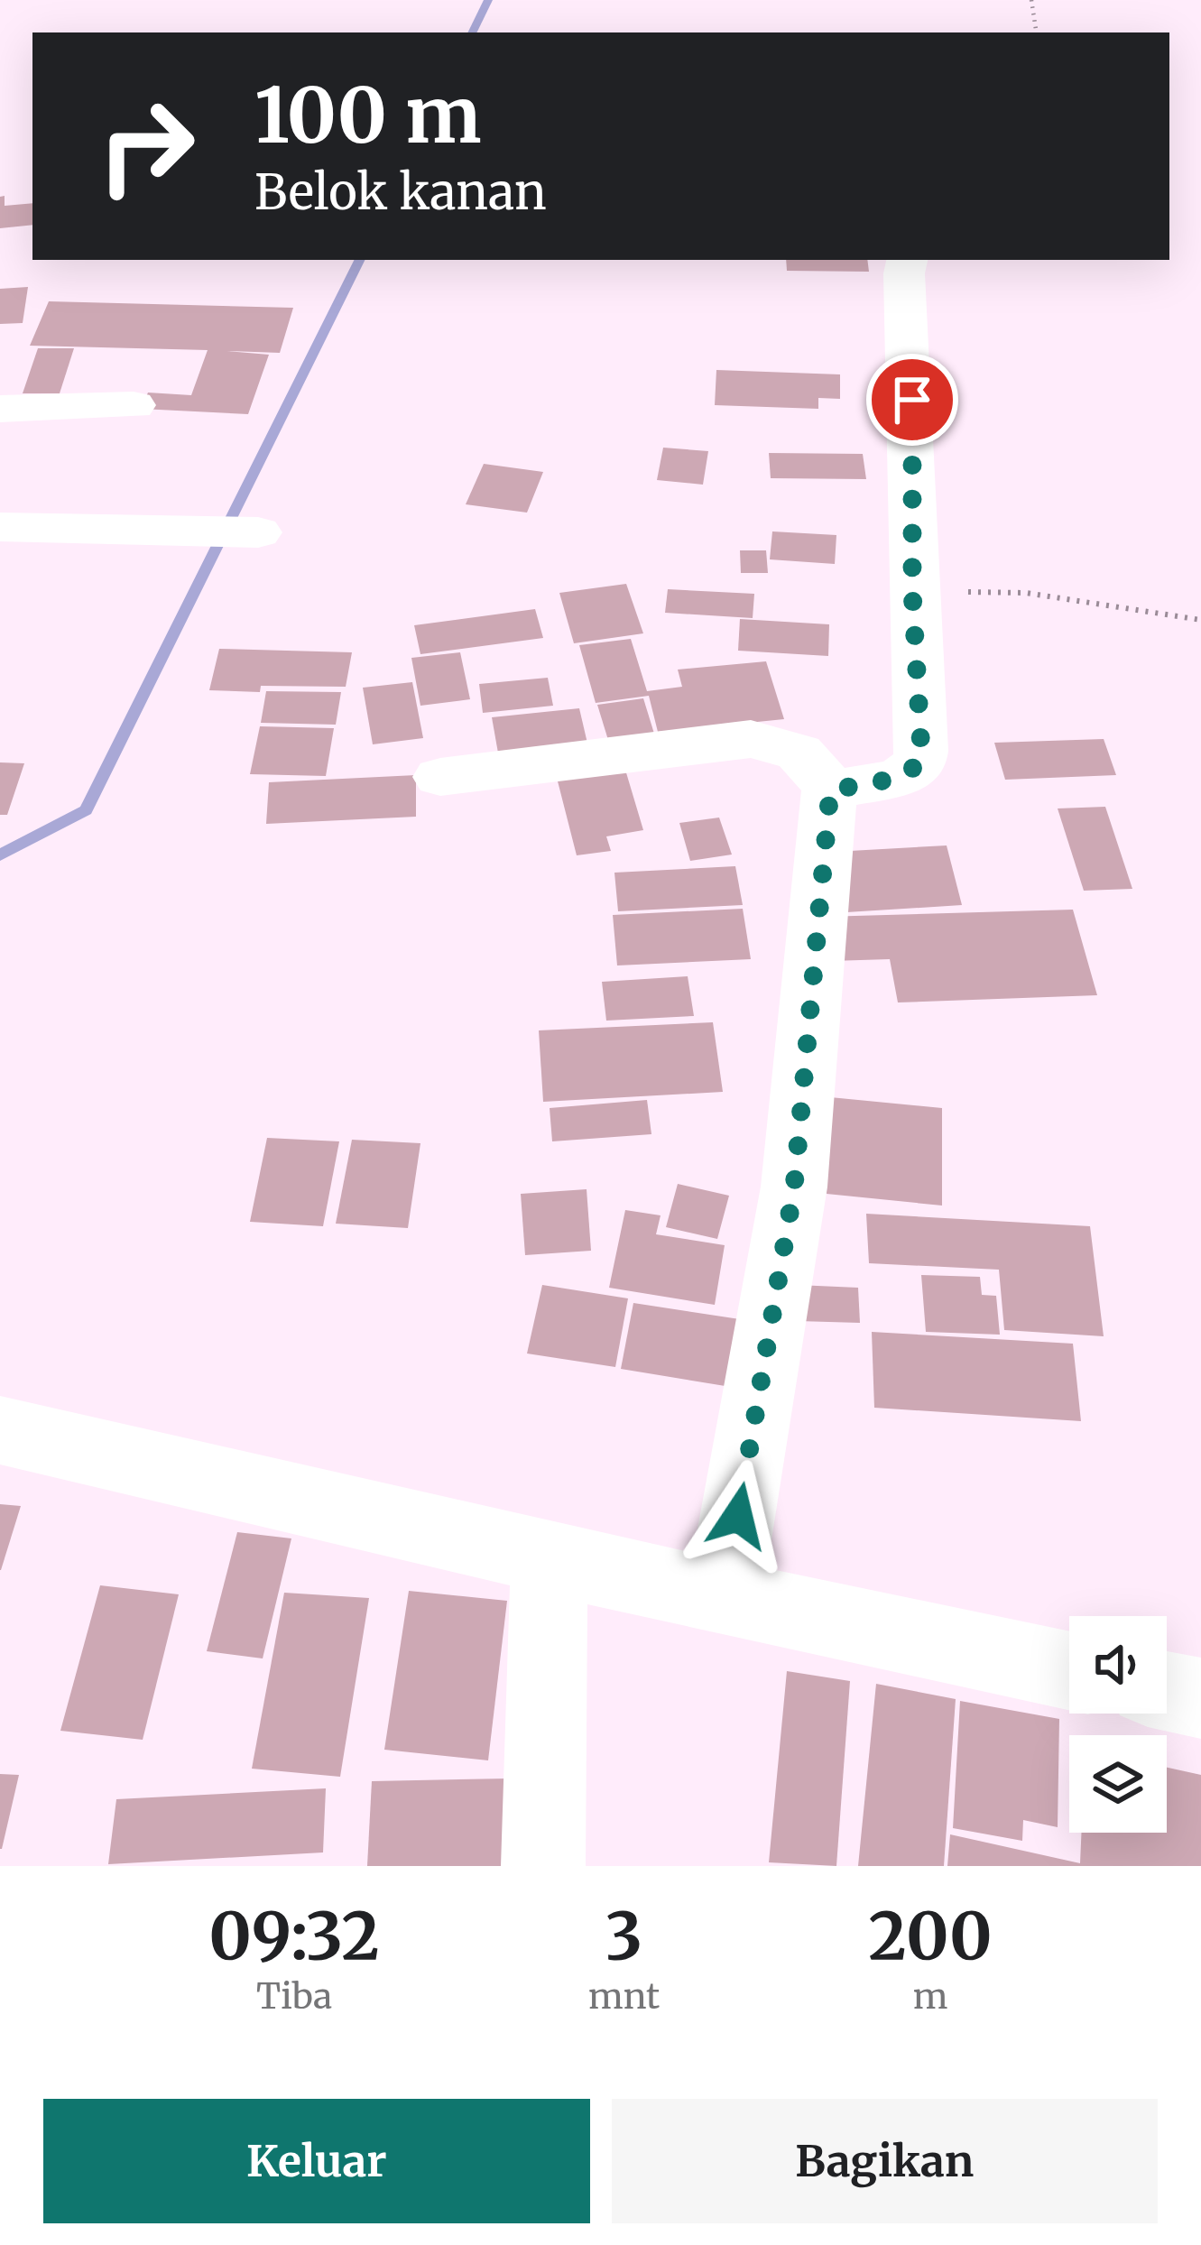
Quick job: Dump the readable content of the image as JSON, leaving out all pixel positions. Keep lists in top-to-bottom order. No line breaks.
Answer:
{"page":{"turn":["100 m","Belok kanan"],"eta":["09:32","Tiba","3","mnt","200","m"],"buttons":["Keluar","Bagikan"]}}
